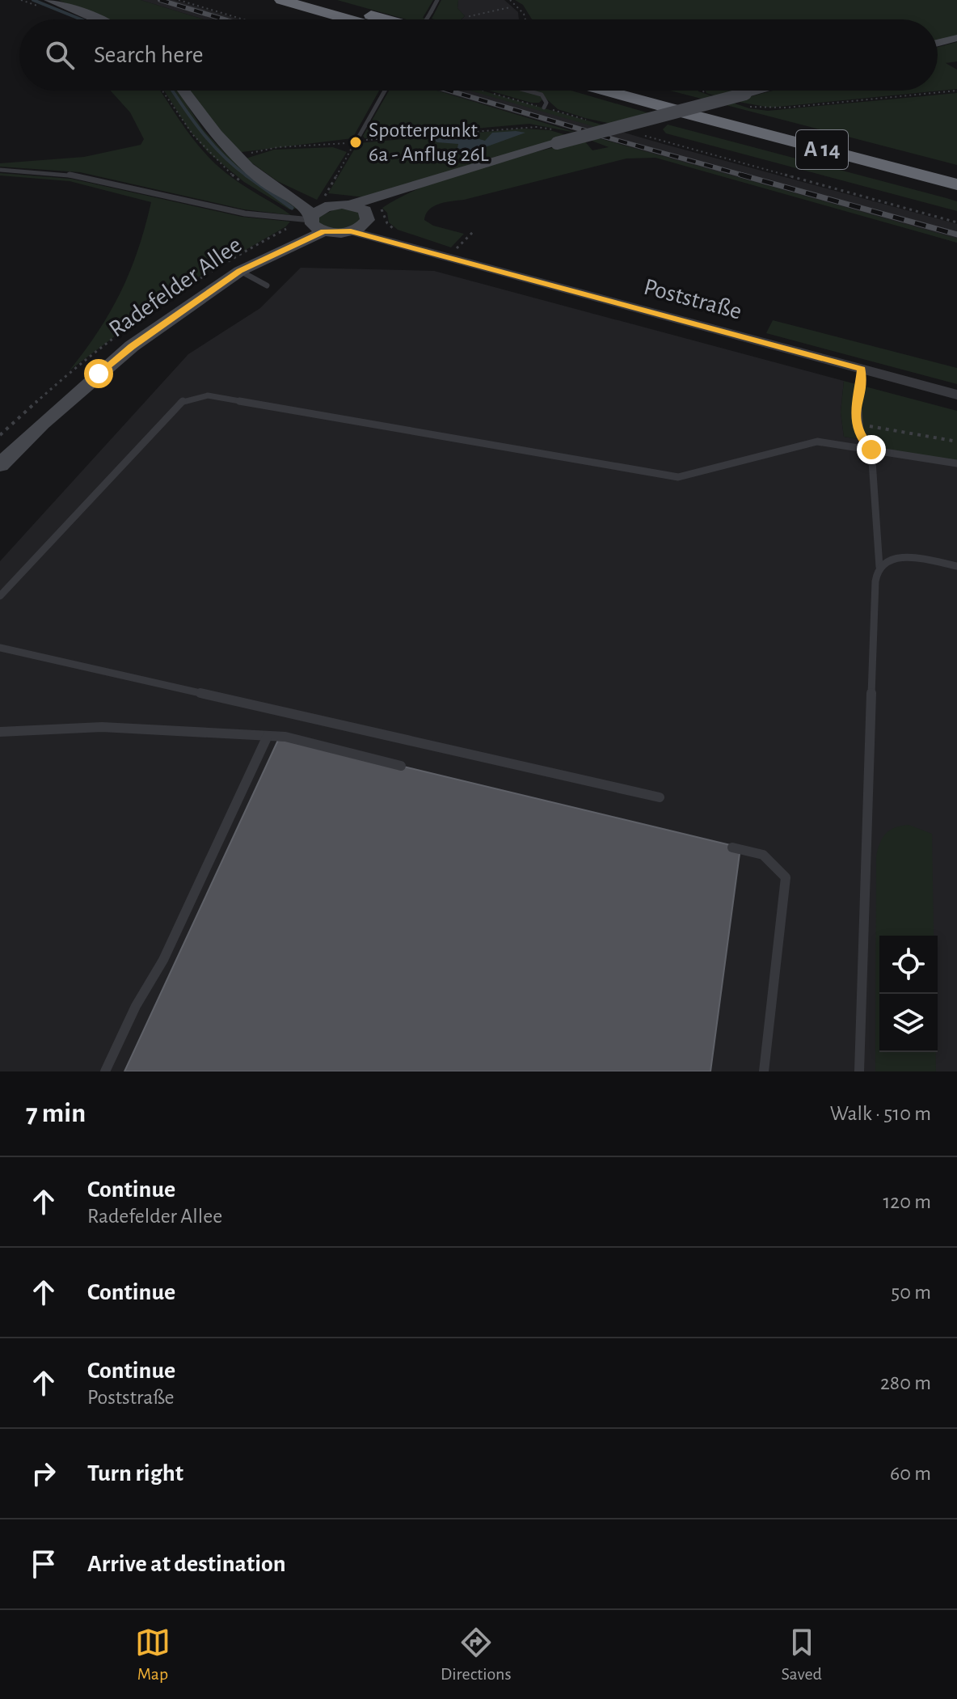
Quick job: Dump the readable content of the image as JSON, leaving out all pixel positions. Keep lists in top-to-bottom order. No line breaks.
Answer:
{"streets":{"highway":["A 14"],"main road":["Radefelder Allee"],"street":["Poststraße"]},"places":["Spotterpunkt 6a - Anflug 26L"],"page":{"search":"Search here","heading":["7 min","Walk · 510 m"],"list":[["Continue","Radefelder Allee","120 m"],["Continue","50 m"],["Continue","Poststraße","280 m"],["Turn right","60 m"],"Arrive at destination"],"nav":["Map","Directions","Saved"]}}
